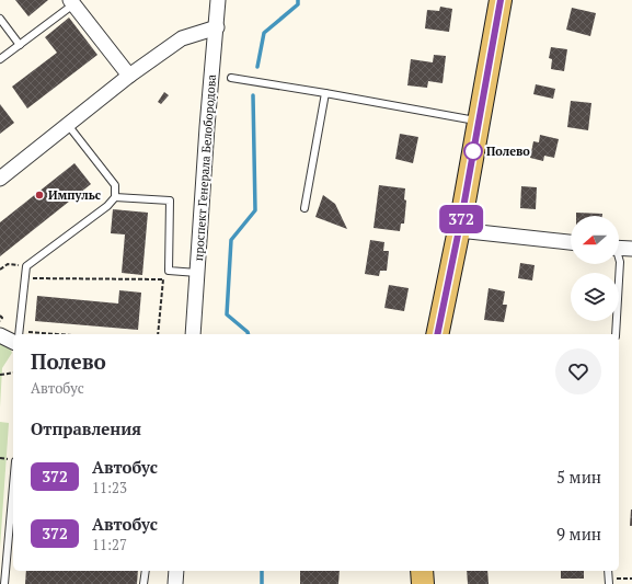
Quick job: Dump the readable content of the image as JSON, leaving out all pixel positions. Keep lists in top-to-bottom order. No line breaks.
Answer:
{"streets":{"street":["проспект Генерала Белобородова"]},"places":["Полево","Импульс"],"lines":["bus line 372"],"north":"left","page":{"on_map":"372","heading":[["Полево","Автобус"],"Отправления"],"list":[{"mark":"372","name":"Автобус","note":"11:23","value":"5 мин"},{"mark":"372","name":"Автобус","note":"11:27","value":"9 мин"}]}}
